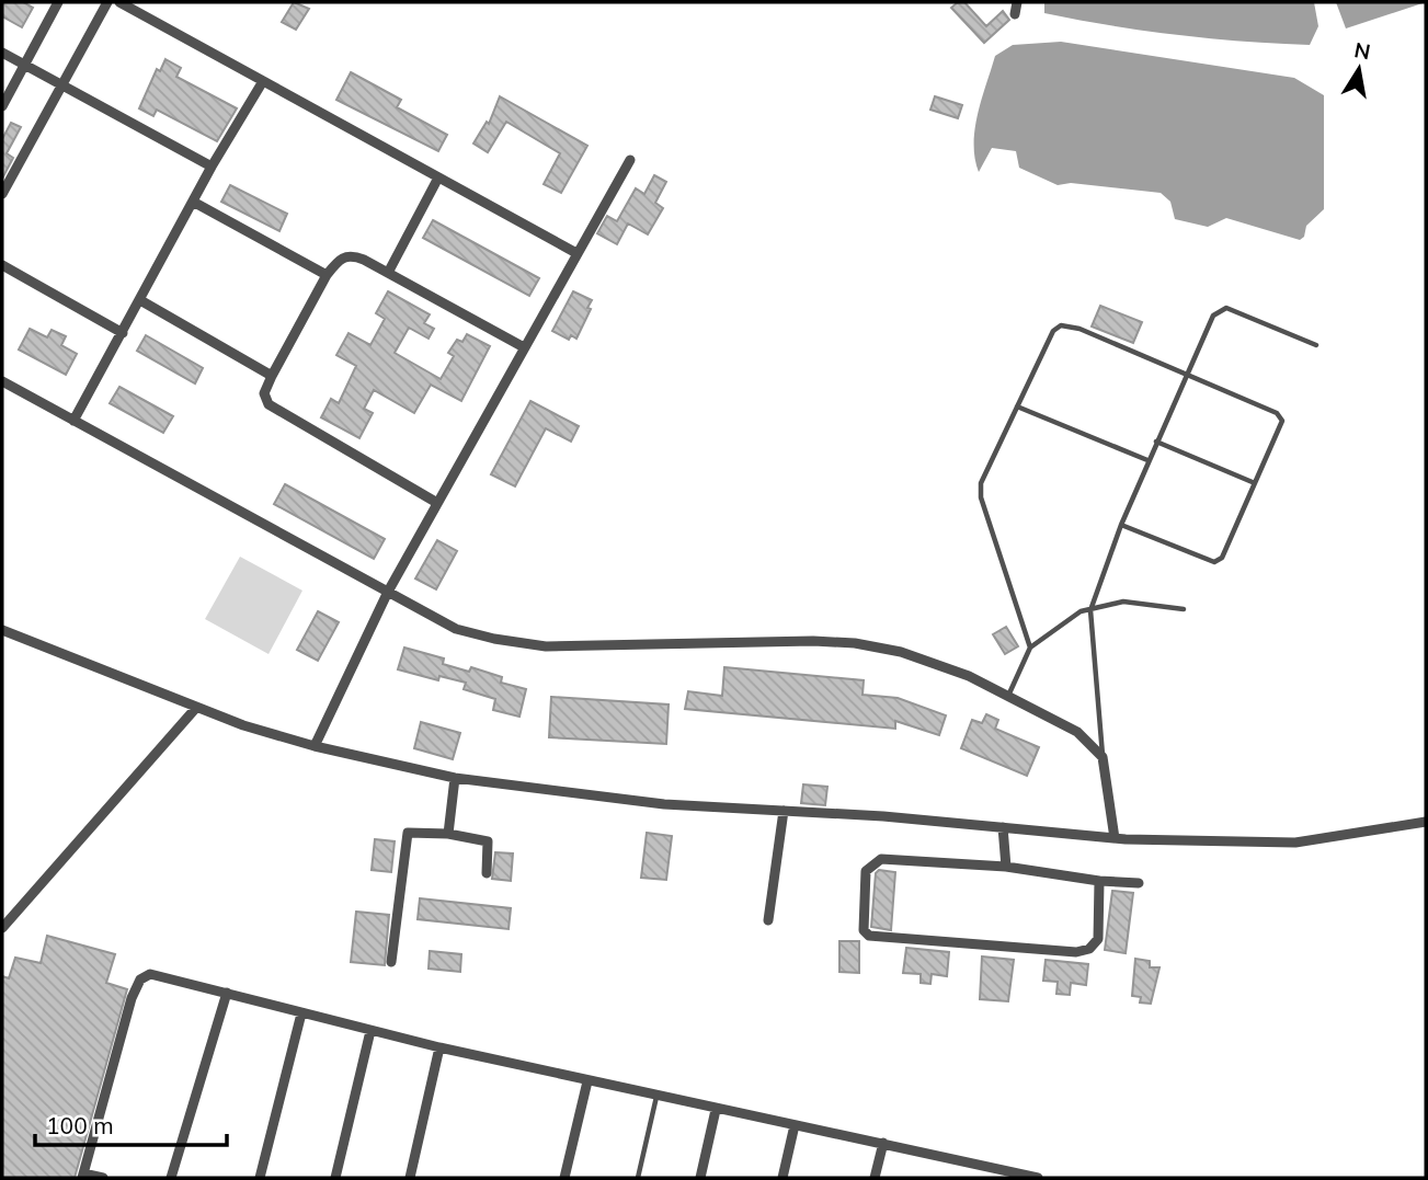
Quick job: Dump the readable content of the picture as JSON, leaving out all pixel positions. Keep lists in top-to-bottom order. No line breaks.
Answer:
{"scale_bar":"100 m","north":"top"}
